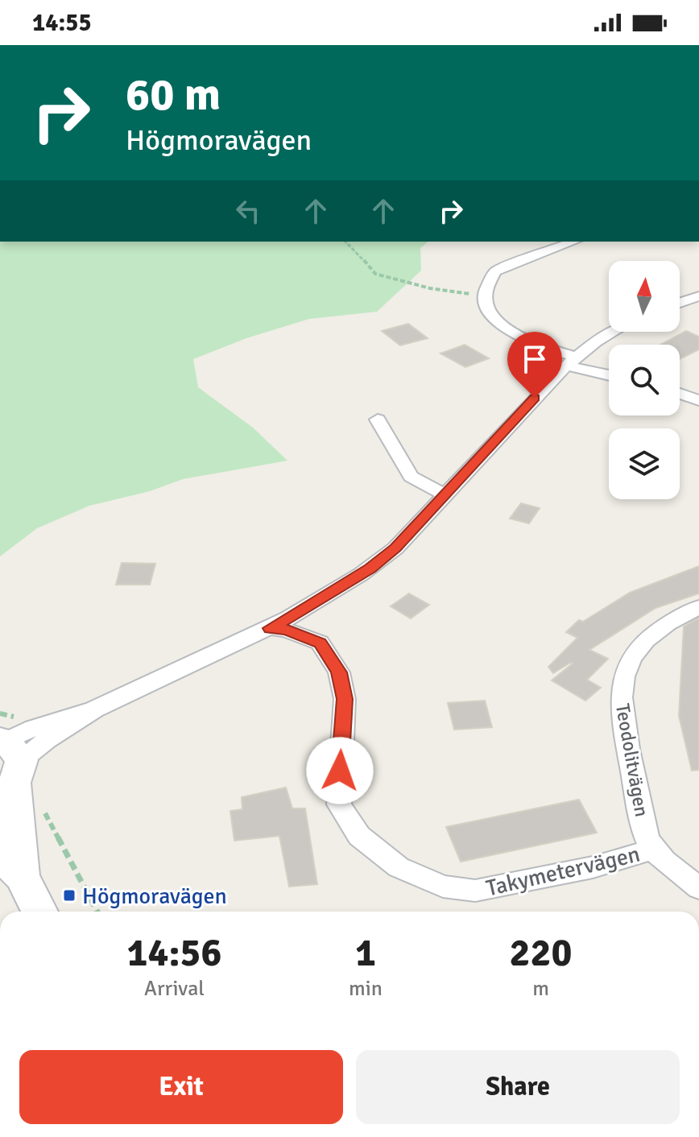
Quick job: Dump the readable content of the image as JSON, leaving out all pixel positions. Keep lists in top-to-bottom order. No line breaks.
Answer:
{"streets":{"street":["Teodolitvägen","Takymetervägen"]},"crossings":[["Teodolitvägen","Takymetervägen"]],"places":{"transit":["Högmoravägen"]},"north":"top","page":{"status":"14:55","turn":["60 m","Högmoravägen"],"eta":["14:56","Arrival","1","min","220","m"],"buttons":["Exit","Share"]}}
